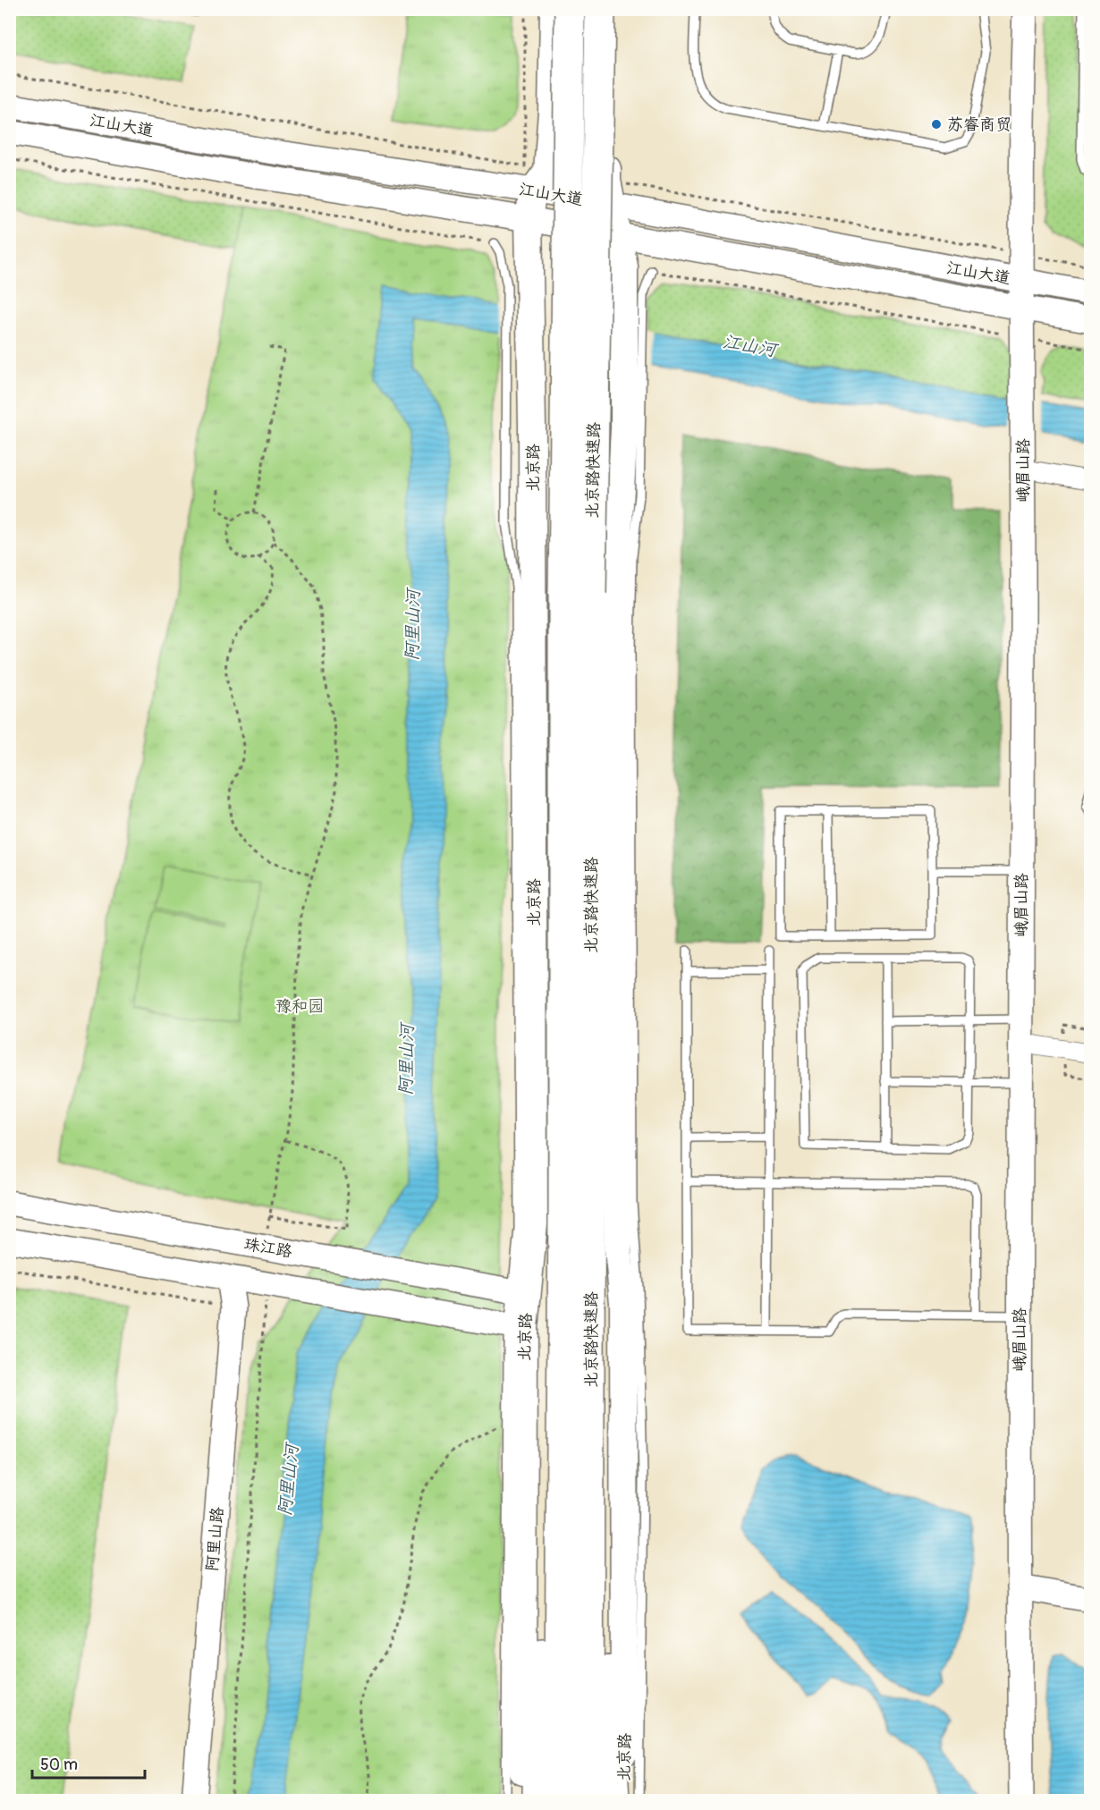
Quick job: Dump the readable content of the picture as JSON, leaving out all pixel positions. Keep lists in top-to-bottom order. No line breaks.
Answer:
{"streets":{"highway":["北京路快速路"],"main road":["北京路"],"street":["江山大道","峨眉山路","珠江路","阿里山路"]},"crossings":[["江山大道","北京路"],["江山大道","峨眉山路"],["北京路","珠江路"]],"water":["江山河","阿里山河"],"parks":["豫和园"],"places":["苏睿商贸"],"scale_bar":"50 m"}
